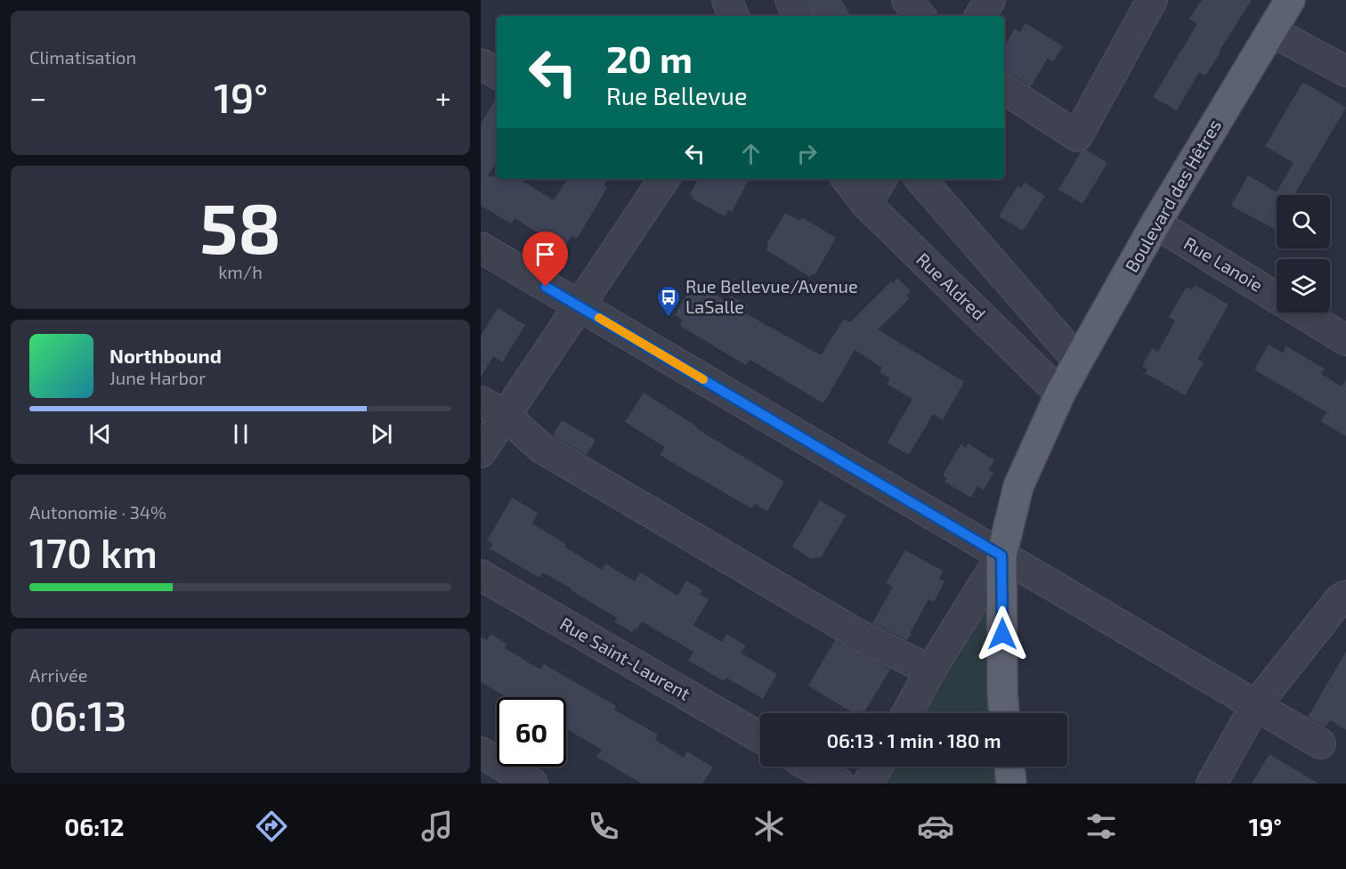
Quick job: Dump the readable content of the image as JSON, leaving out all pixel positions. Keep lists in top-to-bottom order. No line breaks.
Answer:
{"streets":{"main road":["Boulevard des Hêtres"],"street":["Rue Lanoie","Rue Aldred","Rue Saint-Laurent"]},"crossings":[["Boulevard des Hêtres","Rue Lanoie"],["Boulevard des Hêtres","Rue Aldred"]],"places":{"bus stop":["Rue Bellevue/Avenue LaSalle"]},"page":{"tile":["Climatisation",["58","km/h"],["Autonomie · 34%","170 km"],["Arrivée","06:13"]],"turn":["20 m","Rue Bellevue"],"heat":["−","19°","+"],"song":["Northbound","June Harbor"],"limit":"60","trip":"06:13 · 1 min · 180 m","tabs":["06:12","19°"]}}
